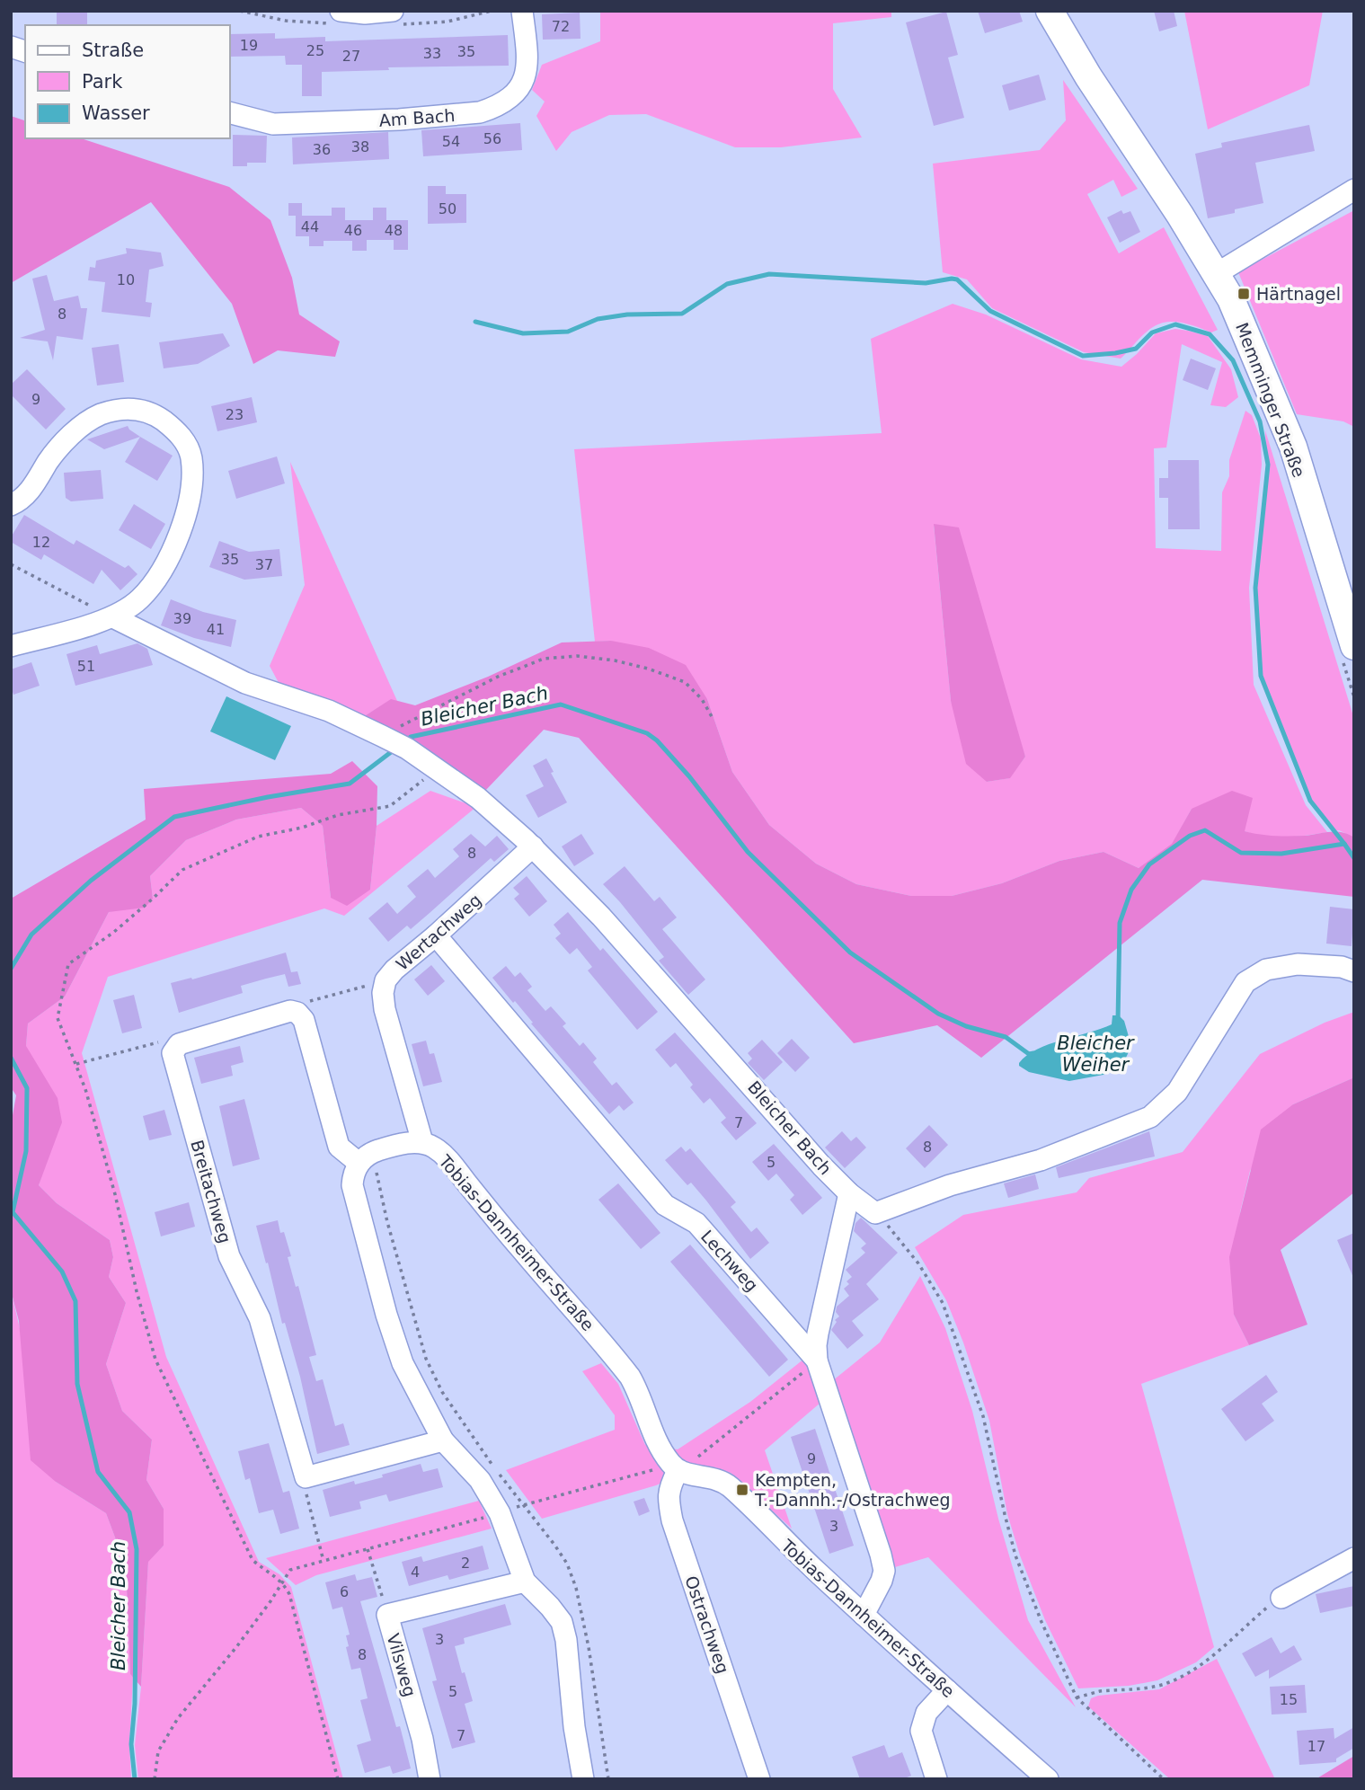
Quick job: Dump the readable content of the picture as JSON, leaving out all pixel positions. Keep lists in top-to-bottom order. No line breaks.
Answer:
{"streets":{"main road":["Memminger Straße"],"street":["Am Bach","Wertachweg","Bleicher Bach","Breitachweg","Tobias-Dannheimer-Straße","Lechweg","Ostrachweg","Vilsweg"]},"crossings":[["Wertachweg","Bleicher Bach"],["Wertachweg","Tobias-Dannheimer-Straße"],["Wertachweg","Lechweg"],["Tobias-Dannheimer-Straße","Lechweg"],["Tobias-Dannheimer-Straße","Ostrachweg"]],"water":["Bleicher Bach","Bleicher Weiher"],"places":{"transit":["Härtnagel","Kempten, T.-Dannh.-/Ostrachweg"]},"house_numbers":["72","19","25","35","33","27","56","54","38","36","50","44","46","48","10","8","9","23","12","35","37","39","41","51","8","7","8","5","9","3","2","4","6","3","8","5","15","7","17"],"legend":["Straße","Park","Wasser"]}
